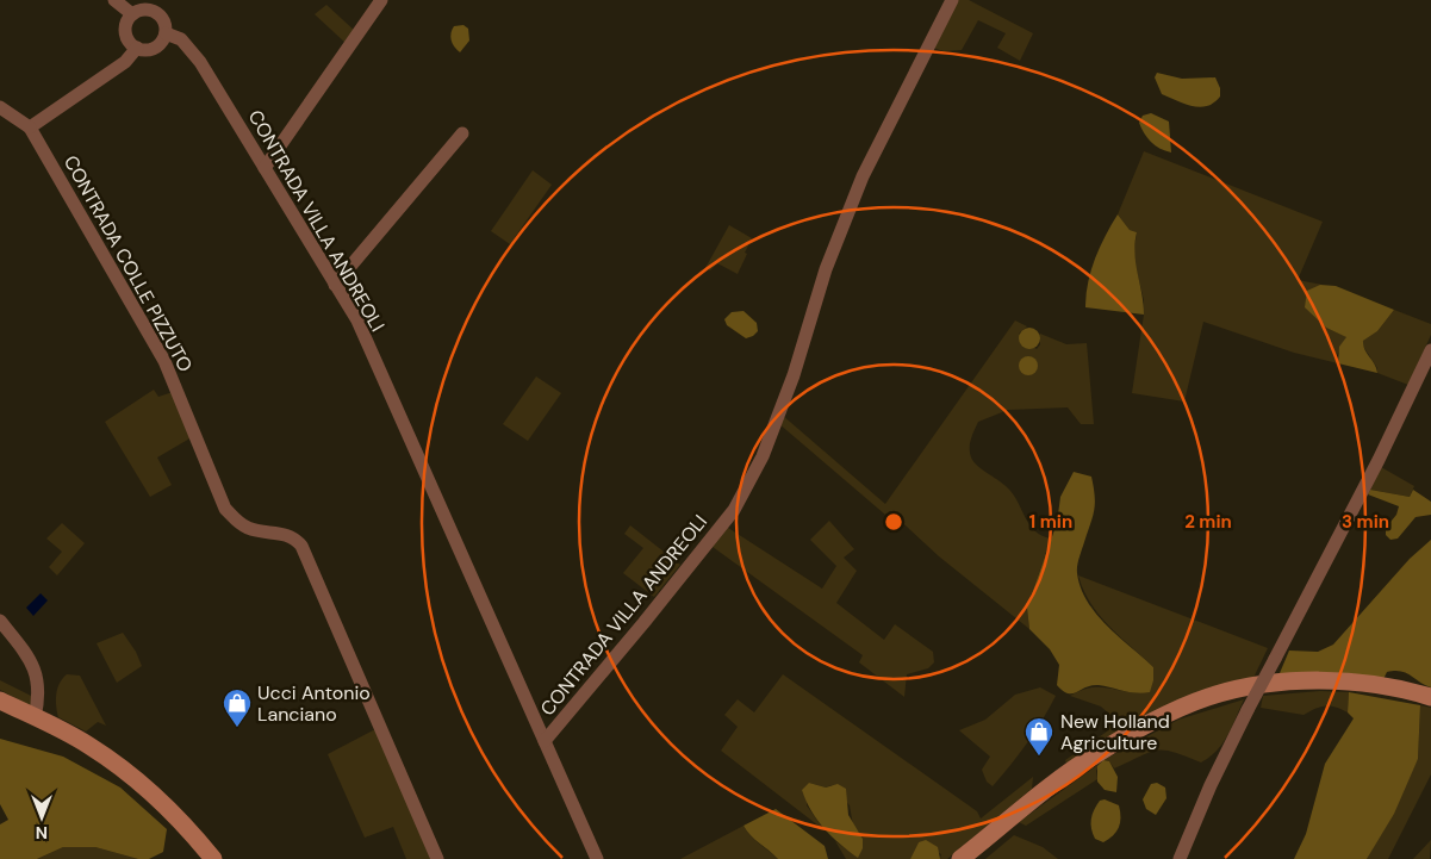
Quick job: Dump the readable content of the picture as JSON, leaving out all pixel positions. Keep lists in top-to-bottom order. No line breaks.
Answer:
{"streets":{"street":["CONTRADA VILLA ANDREOLI","CONTRADA COLLE PIZZUTO"]},"places":{"shop":["Ucci Antonio Lanciano","New Holland Agriculture"]},"north":"bottom","rings":["1 min","2 min","3 min"]}
